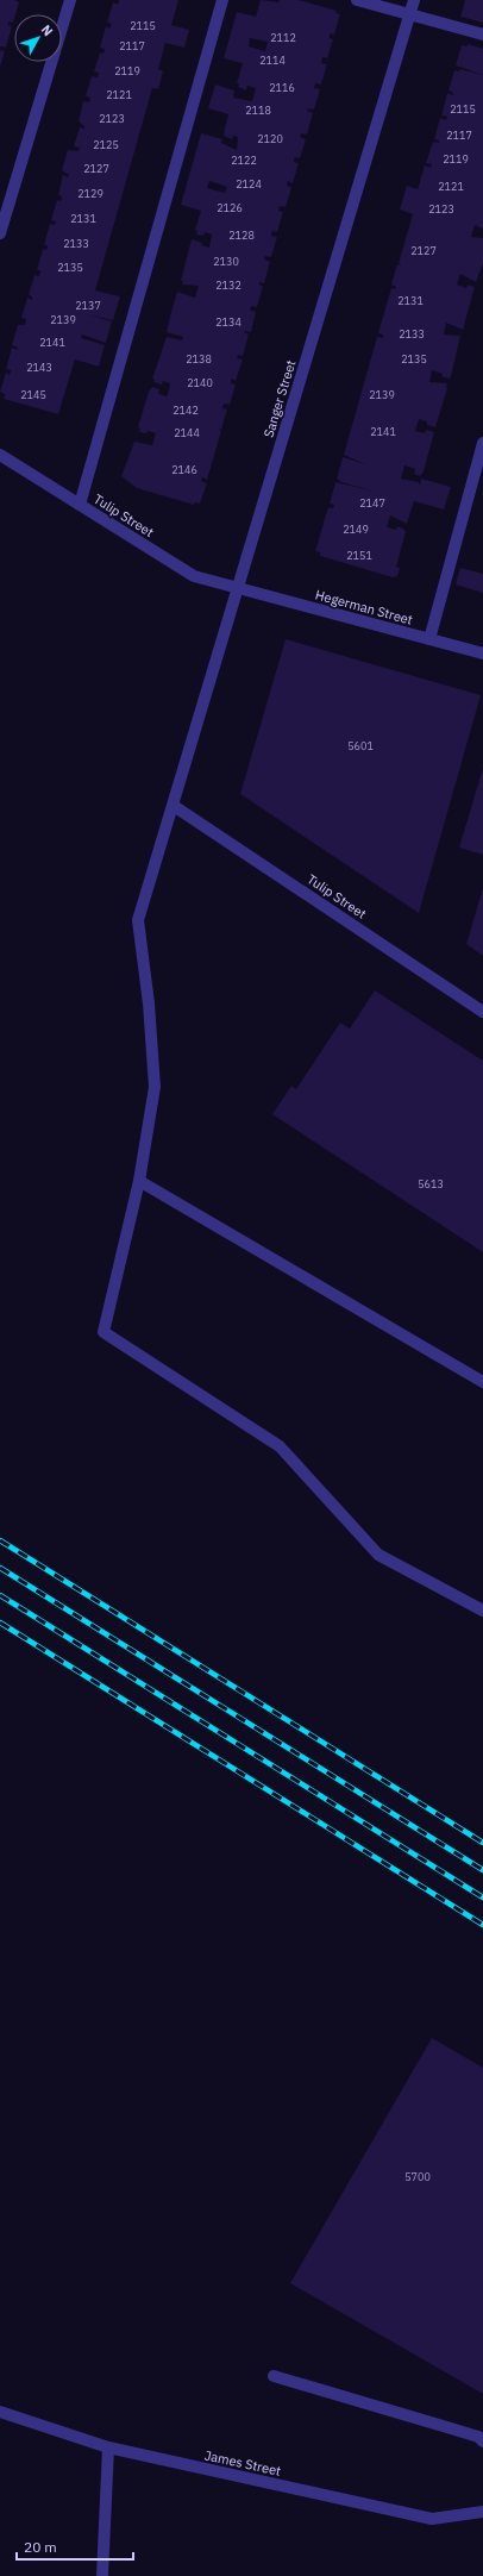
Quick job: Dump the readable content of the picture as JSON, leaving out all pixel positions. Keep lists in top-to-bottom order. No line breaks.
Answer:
{"streets":{"street":["Sanger Street","Tulip Street","Hegerman Street","James Street"]},"crossings":[["Sanger Street","Tulip Street"],["Sanger Street","Hegerman Street"],["Tulip Street","Hegerman Street"]],"house_numbers":["2115","2112","2117","2114","2119","2116","2121","2115","2118","2123","2117","2120","2125","2119","2122","2127","2124","2121","2129","2126","2123","2131","2128","2133","2127","2130","2135","2132","2131","2137","2139","2134","2133","2141","2138","2135","2143","2140","2145","2139","2142","2141","2144","2146","2147","2149","2151","5601","5613","5700"],"scale_bar":"20 m","north":"top right"}
